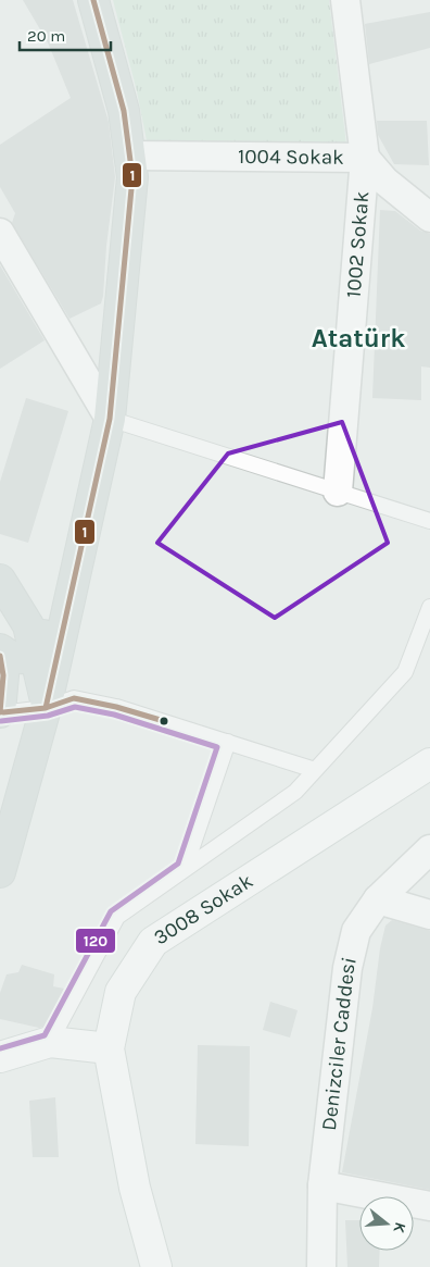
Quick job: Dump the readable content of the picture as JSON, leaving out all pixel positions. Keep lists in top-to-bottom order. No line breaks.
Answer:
{"streets":{"main road":["3008 Sokak"],"street":["1004 Sokak","1002 Sokak","Denizciler Caddesi"]},"crossings":[["1004 Sokak","1002 Sokak"]],"districts":["Atatürk"],"lines":["transit line 1","transit line 120"],"scale_bar":"20 m","north":"right"}
